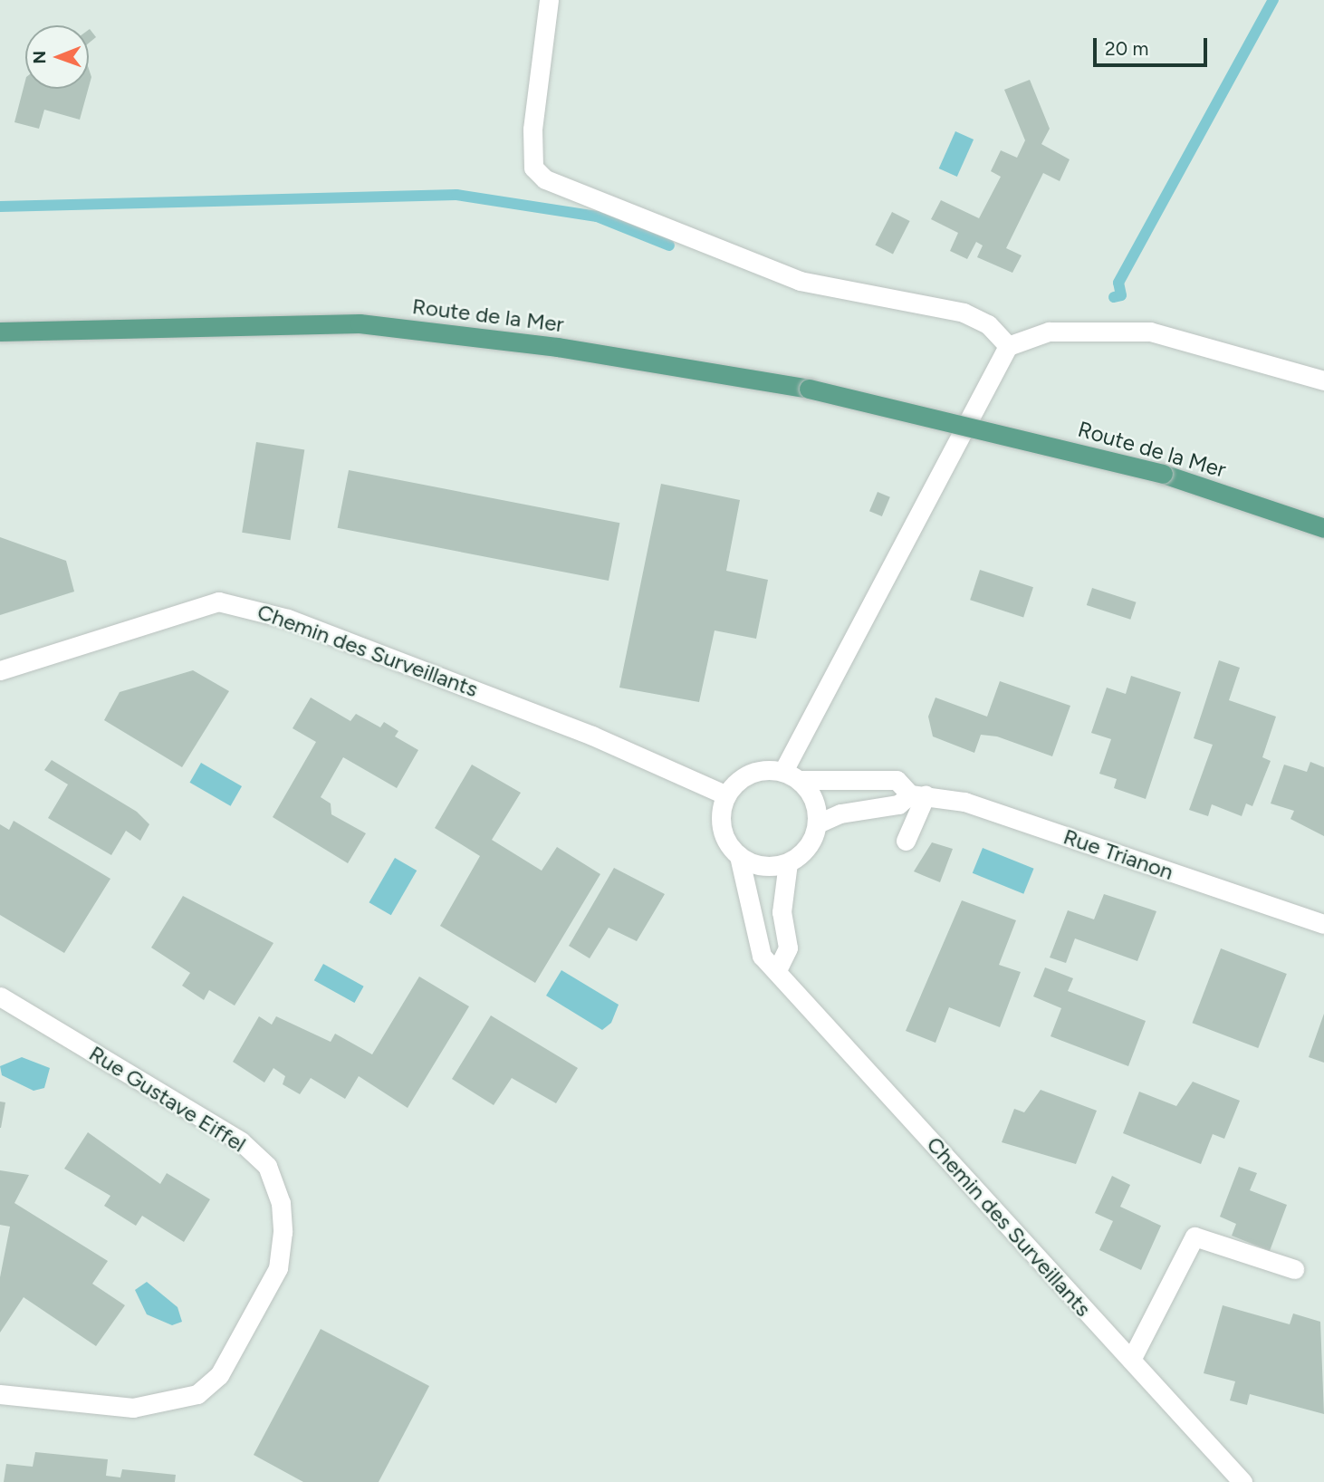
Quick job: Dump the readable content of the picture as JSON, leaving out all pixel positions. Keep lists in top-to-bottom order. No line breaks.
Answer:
{"streets":{"main road":["Route de la Mer"],"street":["Chemin des Surveillants","Rue Trianon","Rue Gustave Eiffel"]},"crossings":[["Chemin des Surveillants","Rue Trianon"]],"scale_bar":"20 m","north":"left"}
